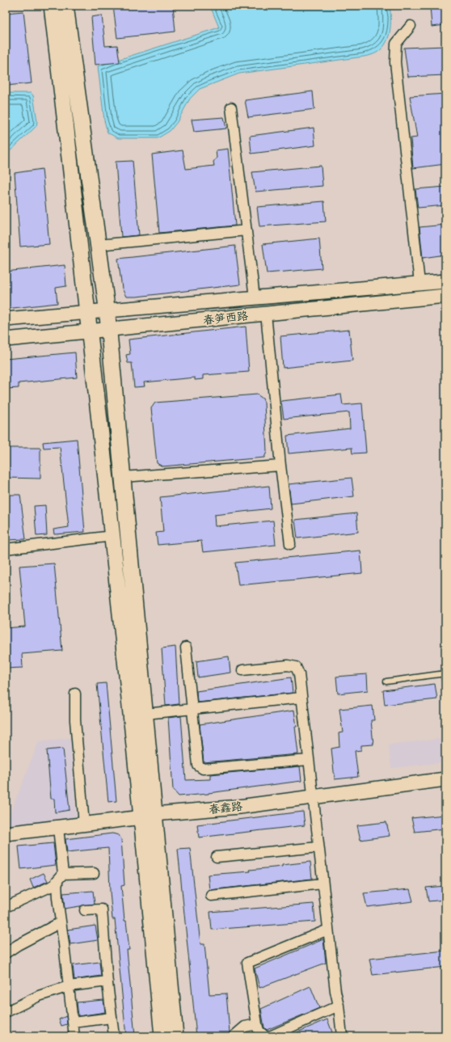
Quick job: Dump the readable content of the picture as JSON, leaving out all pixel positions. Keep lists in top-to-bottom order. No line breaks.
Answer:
{"streets":{"main road":["春笋西路","春鑫路"]}}
